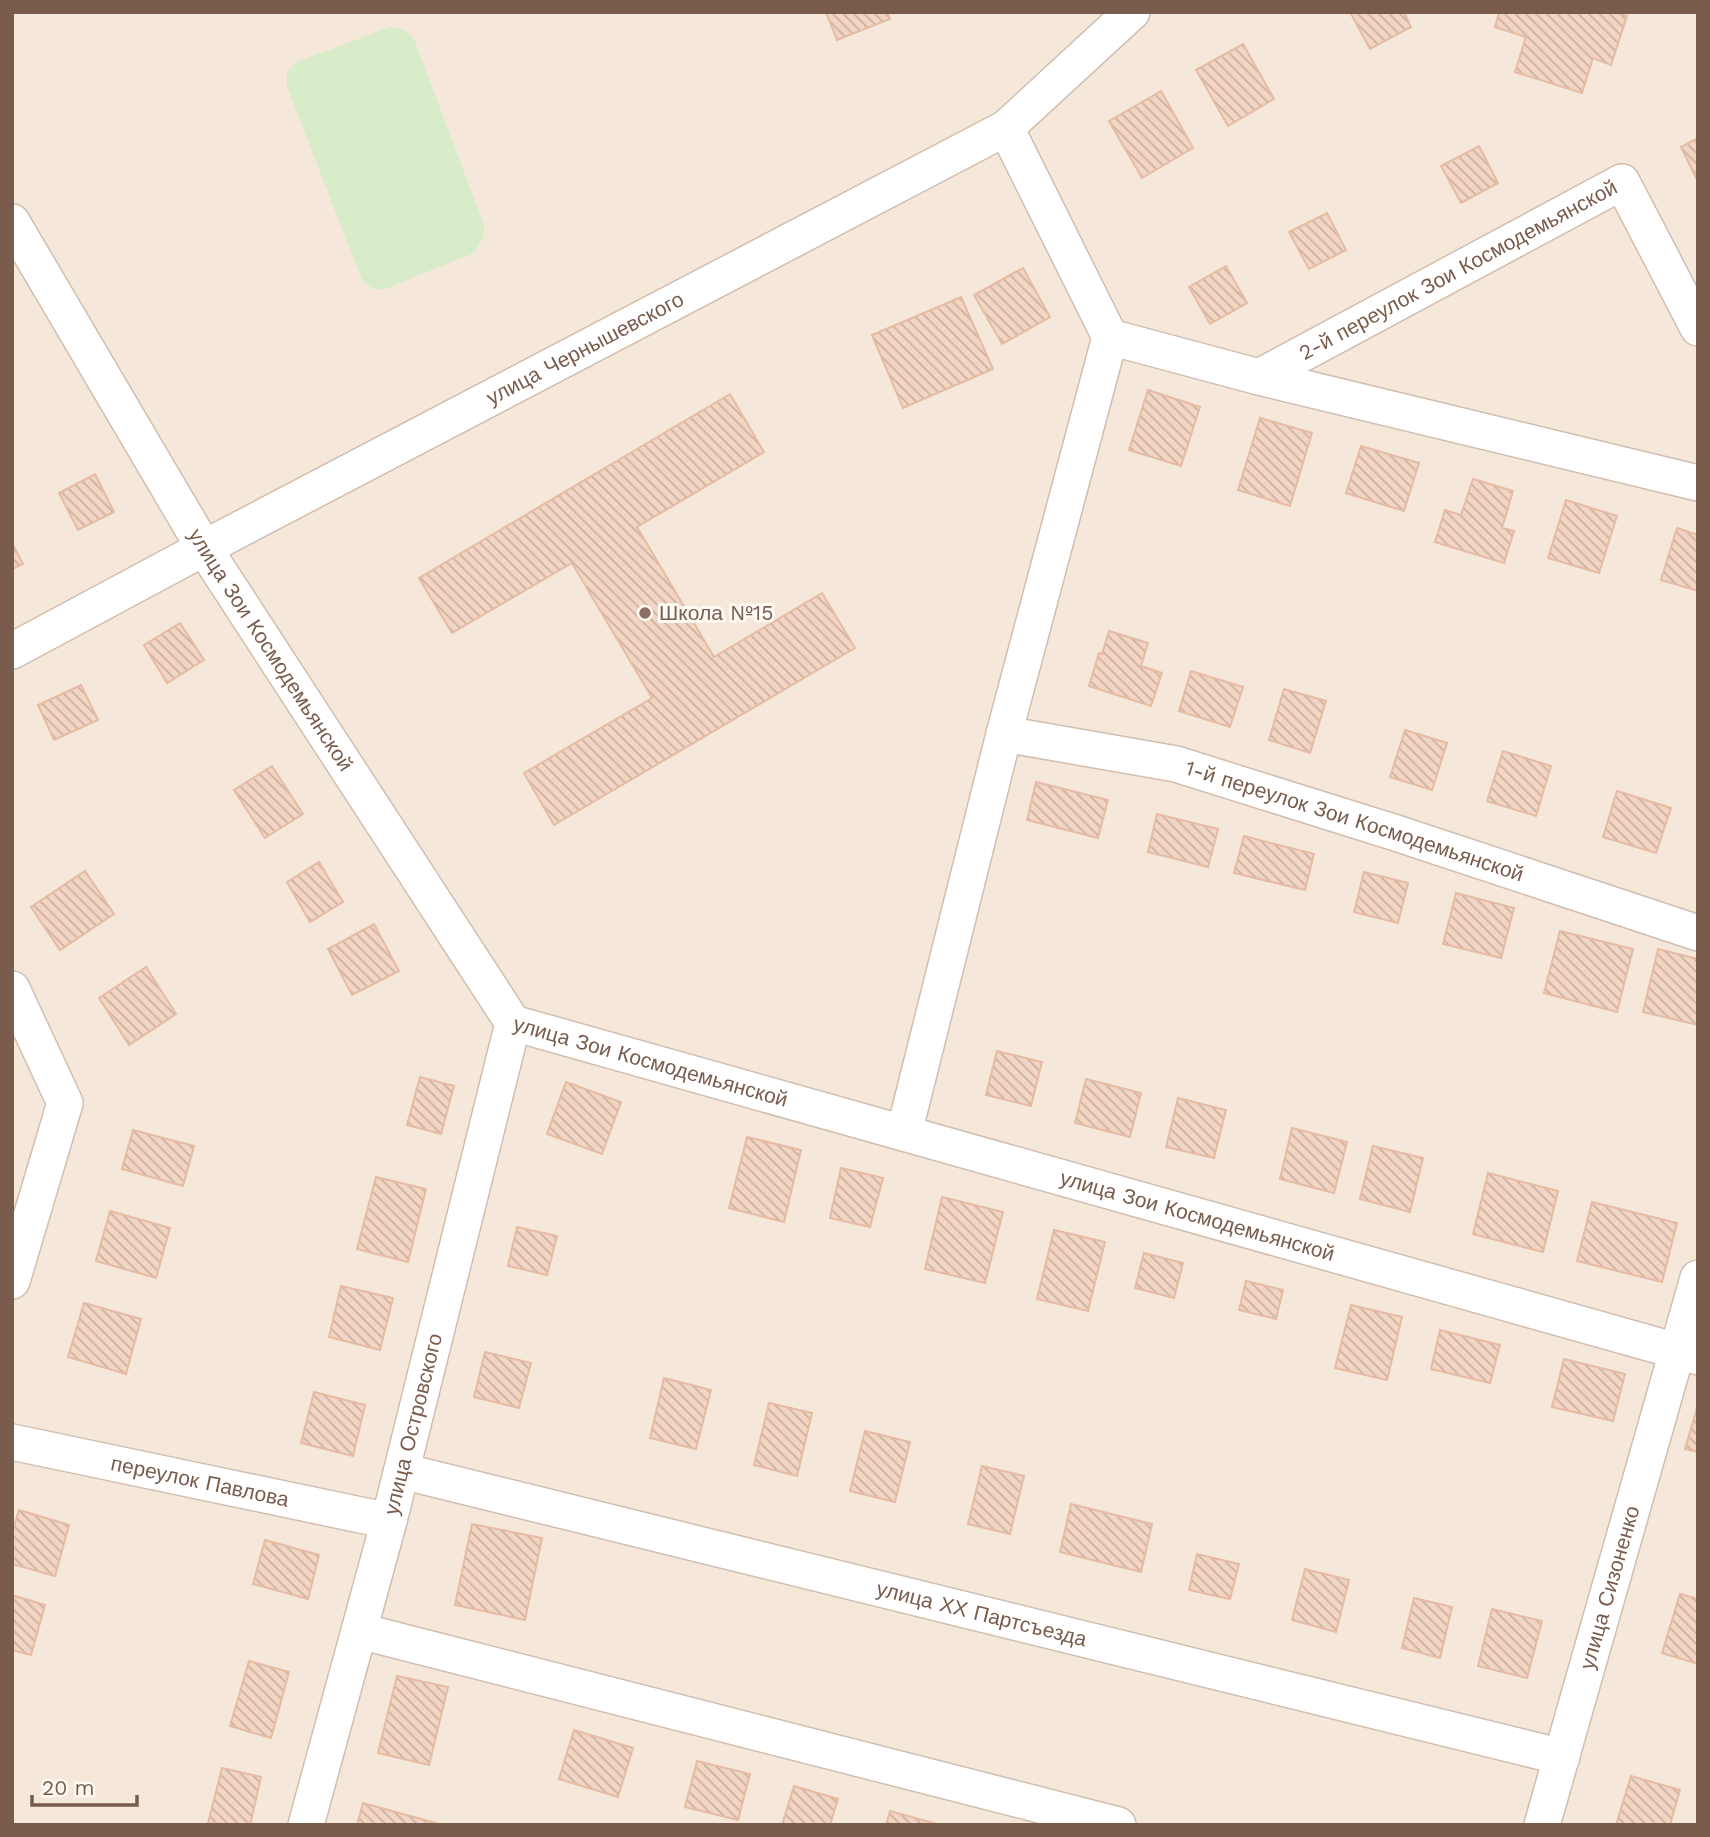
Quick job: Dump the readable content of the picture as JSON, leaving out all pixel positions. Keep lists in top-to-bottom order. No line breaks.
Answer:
{"streets":{"street":["2-й переулок Зои Космодемьянской","улица Чернышевского","улица Зои Космодемьянской","1-й переулок Зои Космодемьянской","улица Островского","переулок Павлова","улица Сизоненко","улица ХХ Партсъезда"]},"crossings":[["улица Чернышевского","улица Зои Космодемьянской"],["улица Зои Космодемьянской","улица Островского"],["улица Зои Космодемьянской","улица Сизоненко"],["улица Островского","переулок Павлова"],["улица Островского","улица ХХ Партсъезда"],["улица Сизоненко","улица ХХ Партсъезда"]],"places":["Школа №15"],"scale_bar":"20 m"}
